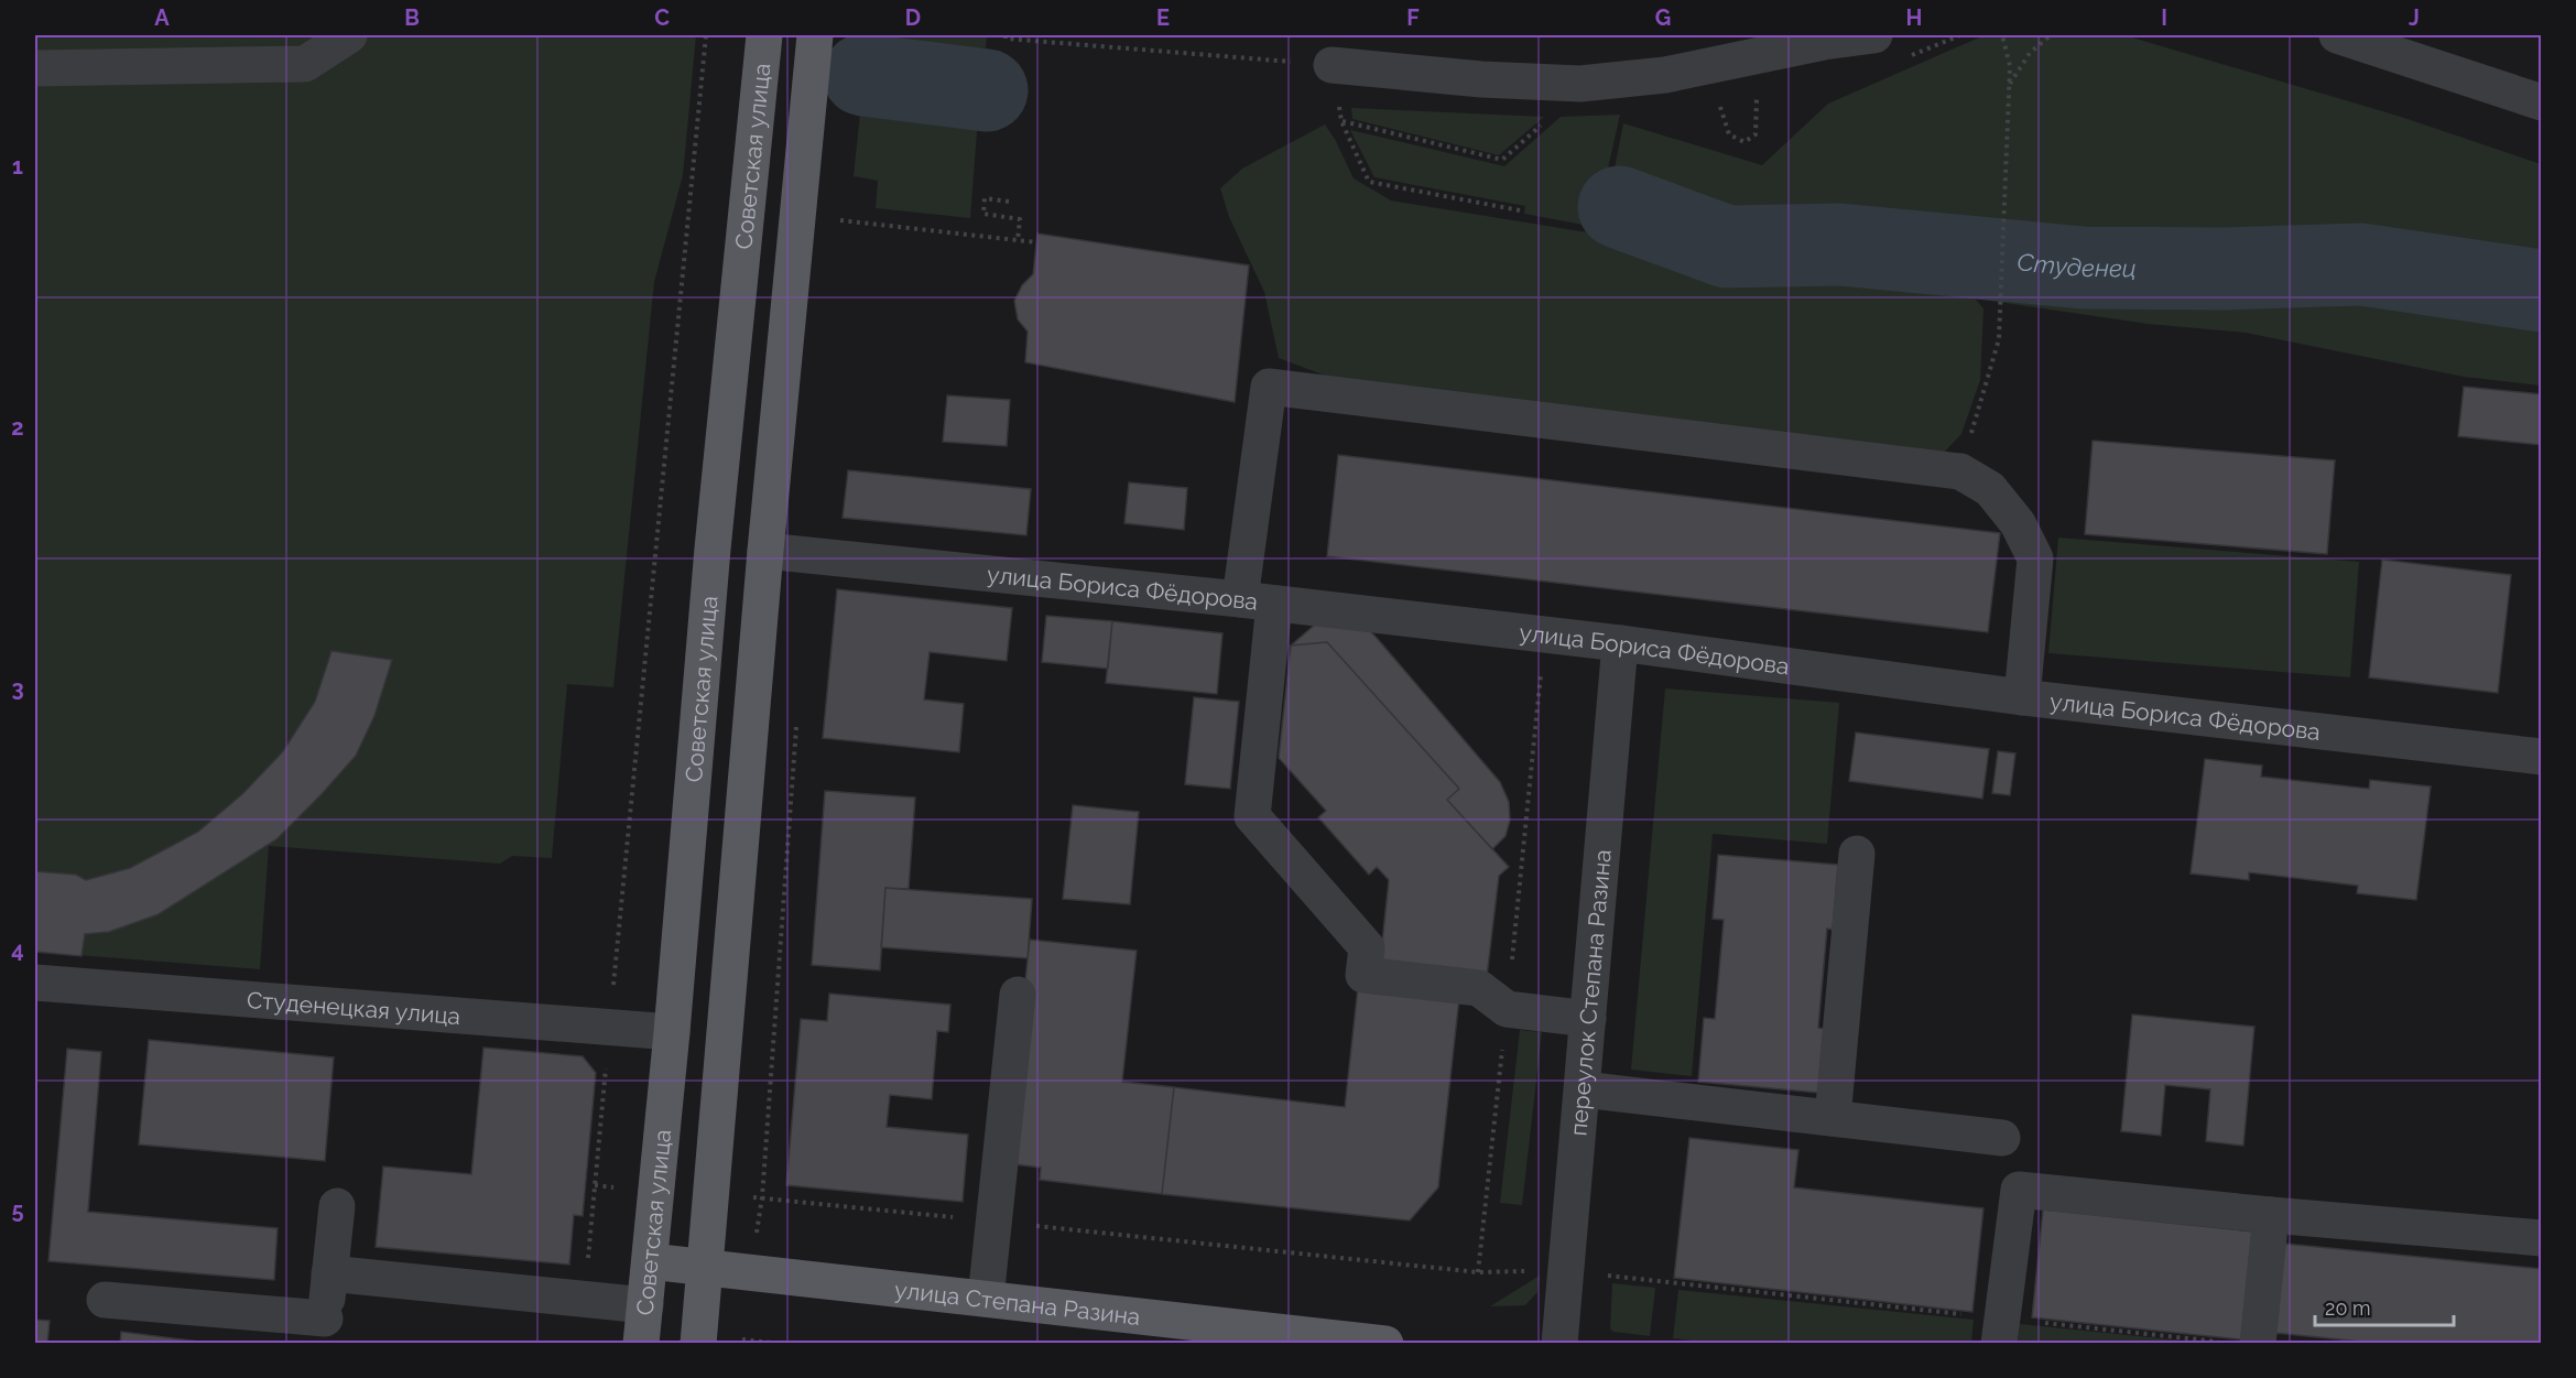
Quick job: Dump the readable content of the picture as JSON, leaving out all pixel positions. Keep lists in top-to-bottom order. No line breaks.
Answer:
{"streets":{"main road":["Советская улица","улица Степана Разина"],"street":["улица Бориса Фёдорова","переулок Степана Разина","Студенецкая улица"]},"crossings":[["Советская улица","Студенецкая улица"],["Советская улица","улица Степана Разина"],["улица Бориса Фёдорова","переулок Степана Разина"]],"water":["Студенец"],"scale_bar":"20 m","grid":{"columns":["A","B","C","D","E","F","G","H","I","J"],"rows":["1","2","3","4","5"]}}
